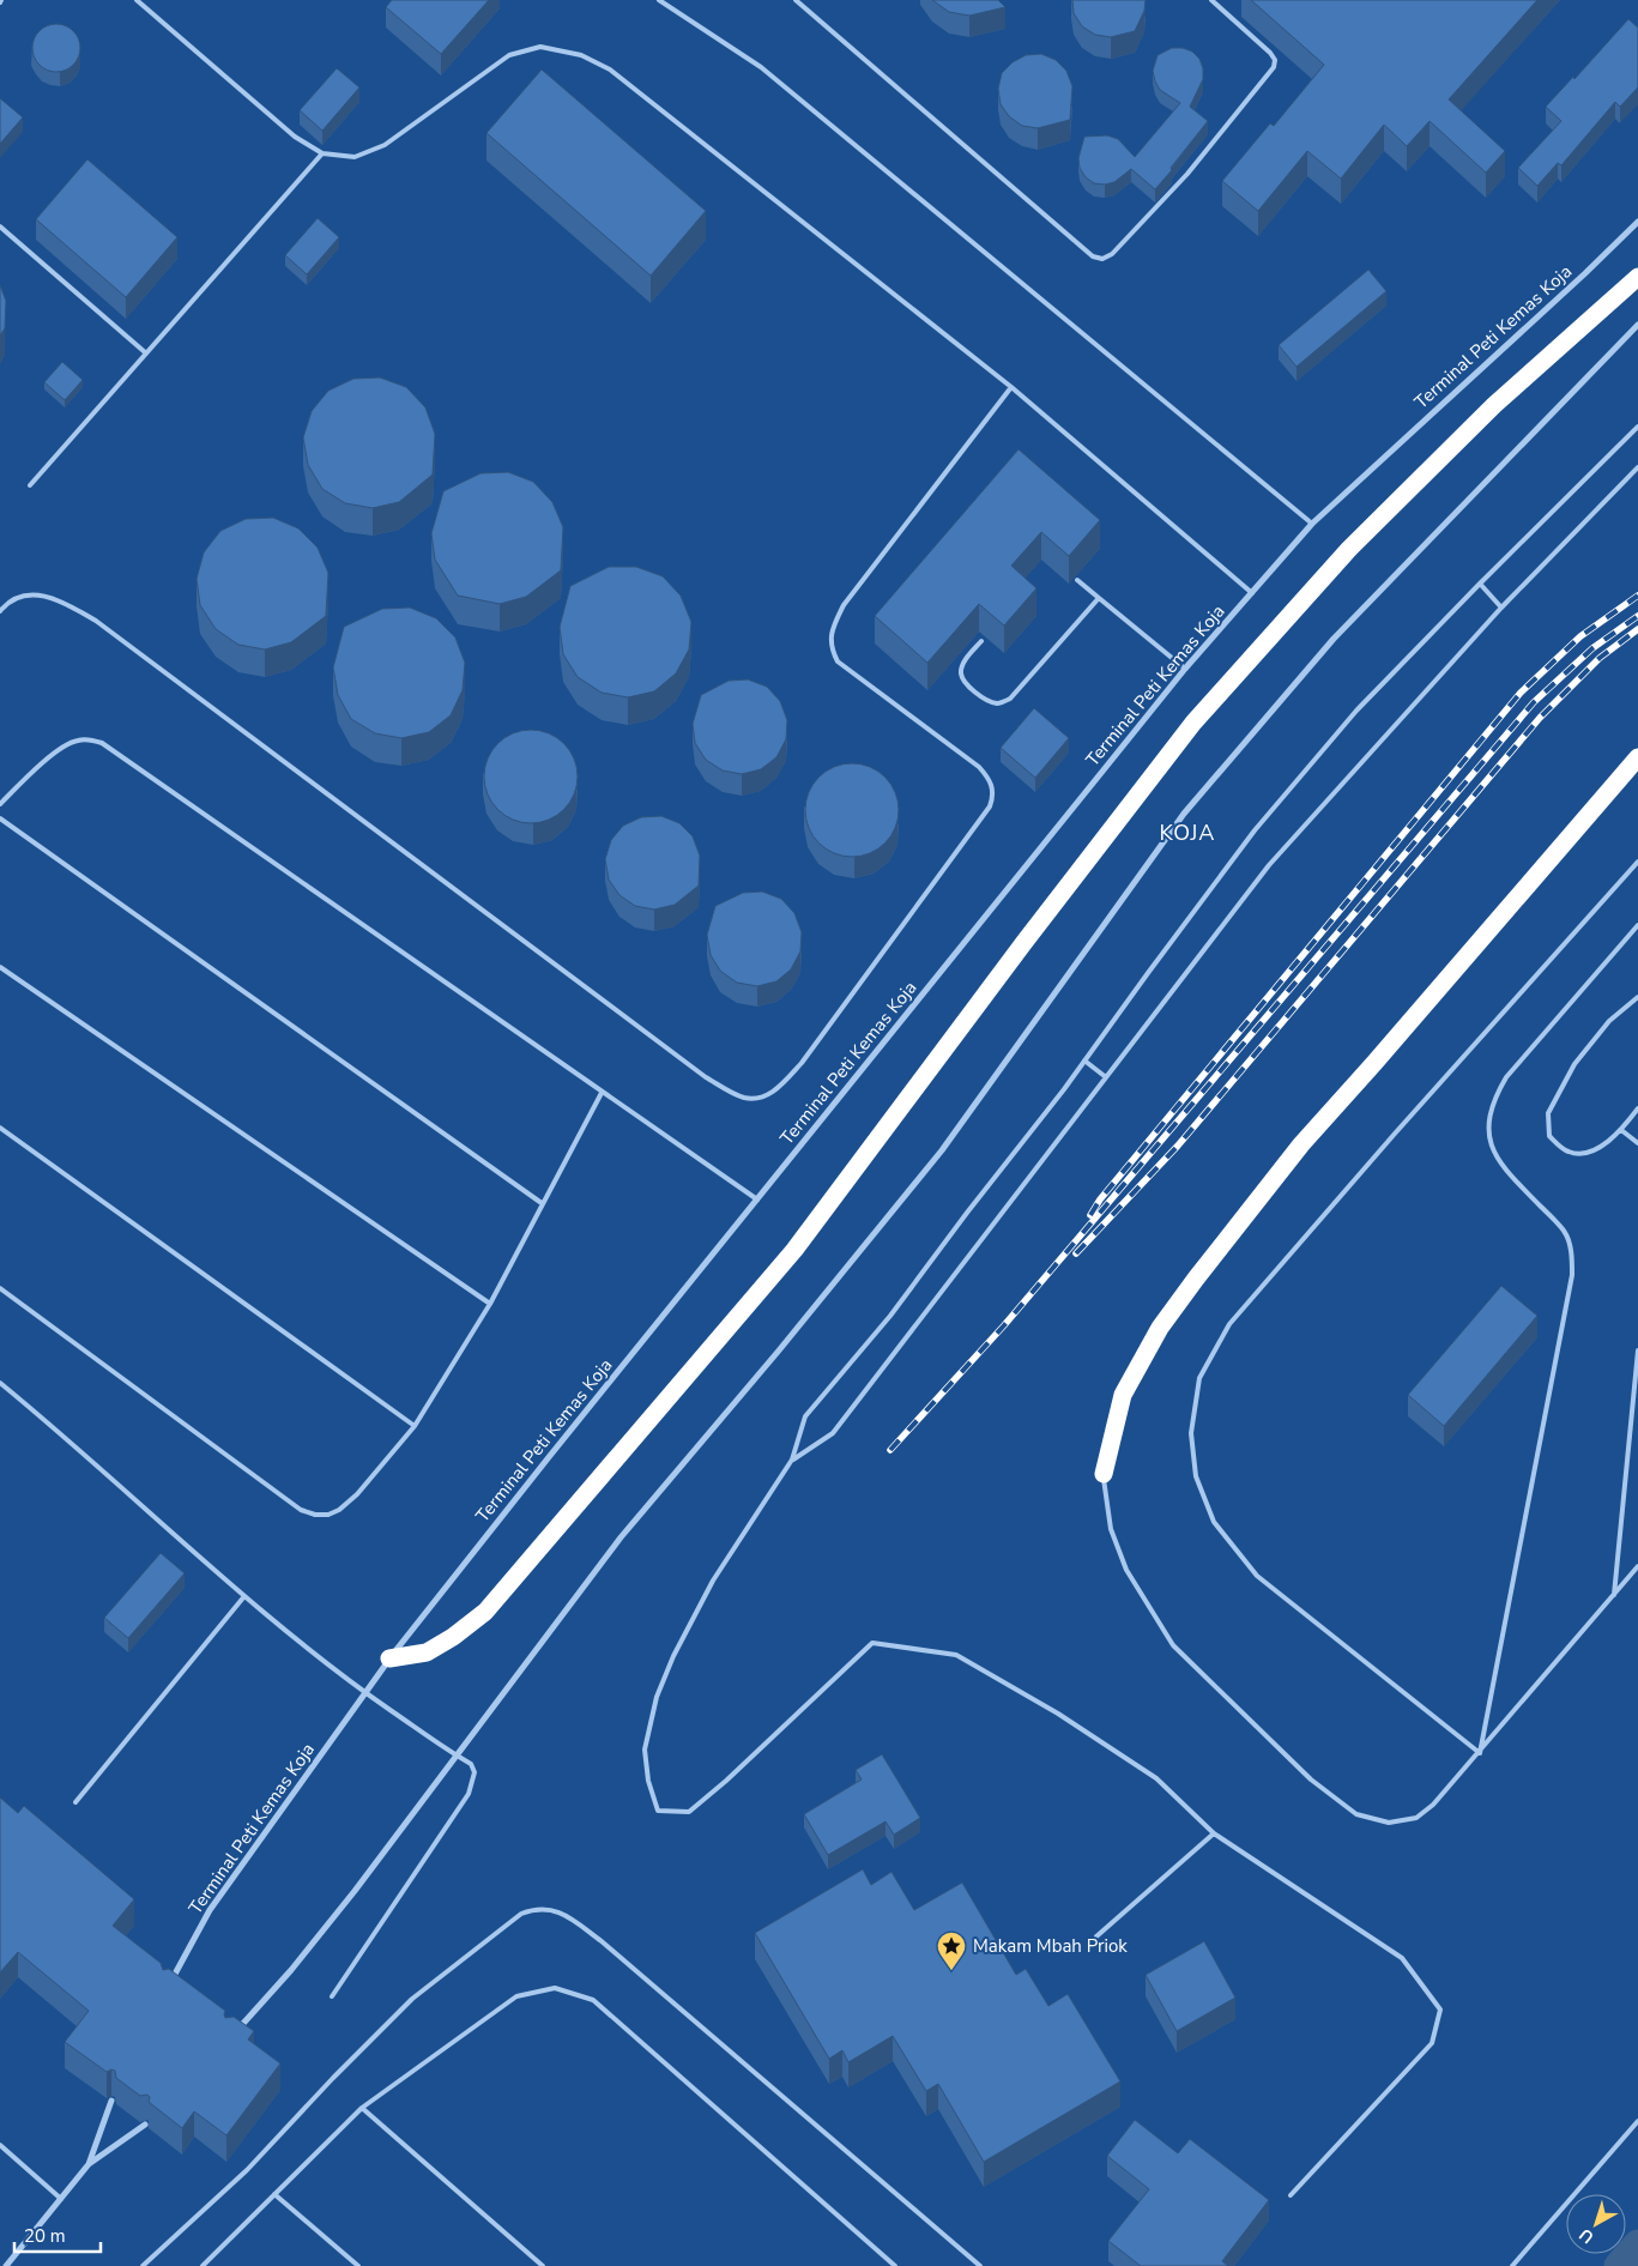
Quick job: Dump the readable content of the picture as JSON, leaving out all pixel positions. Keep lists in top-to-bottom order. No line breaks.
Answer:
{"streets":{"street":["Terminal Peti Kemas Koja"]},"districts":["KOJA"],"places":{"place":["Makam Mbah Priok"]},"scale_bar":"20 m","north":"bottom left"}
